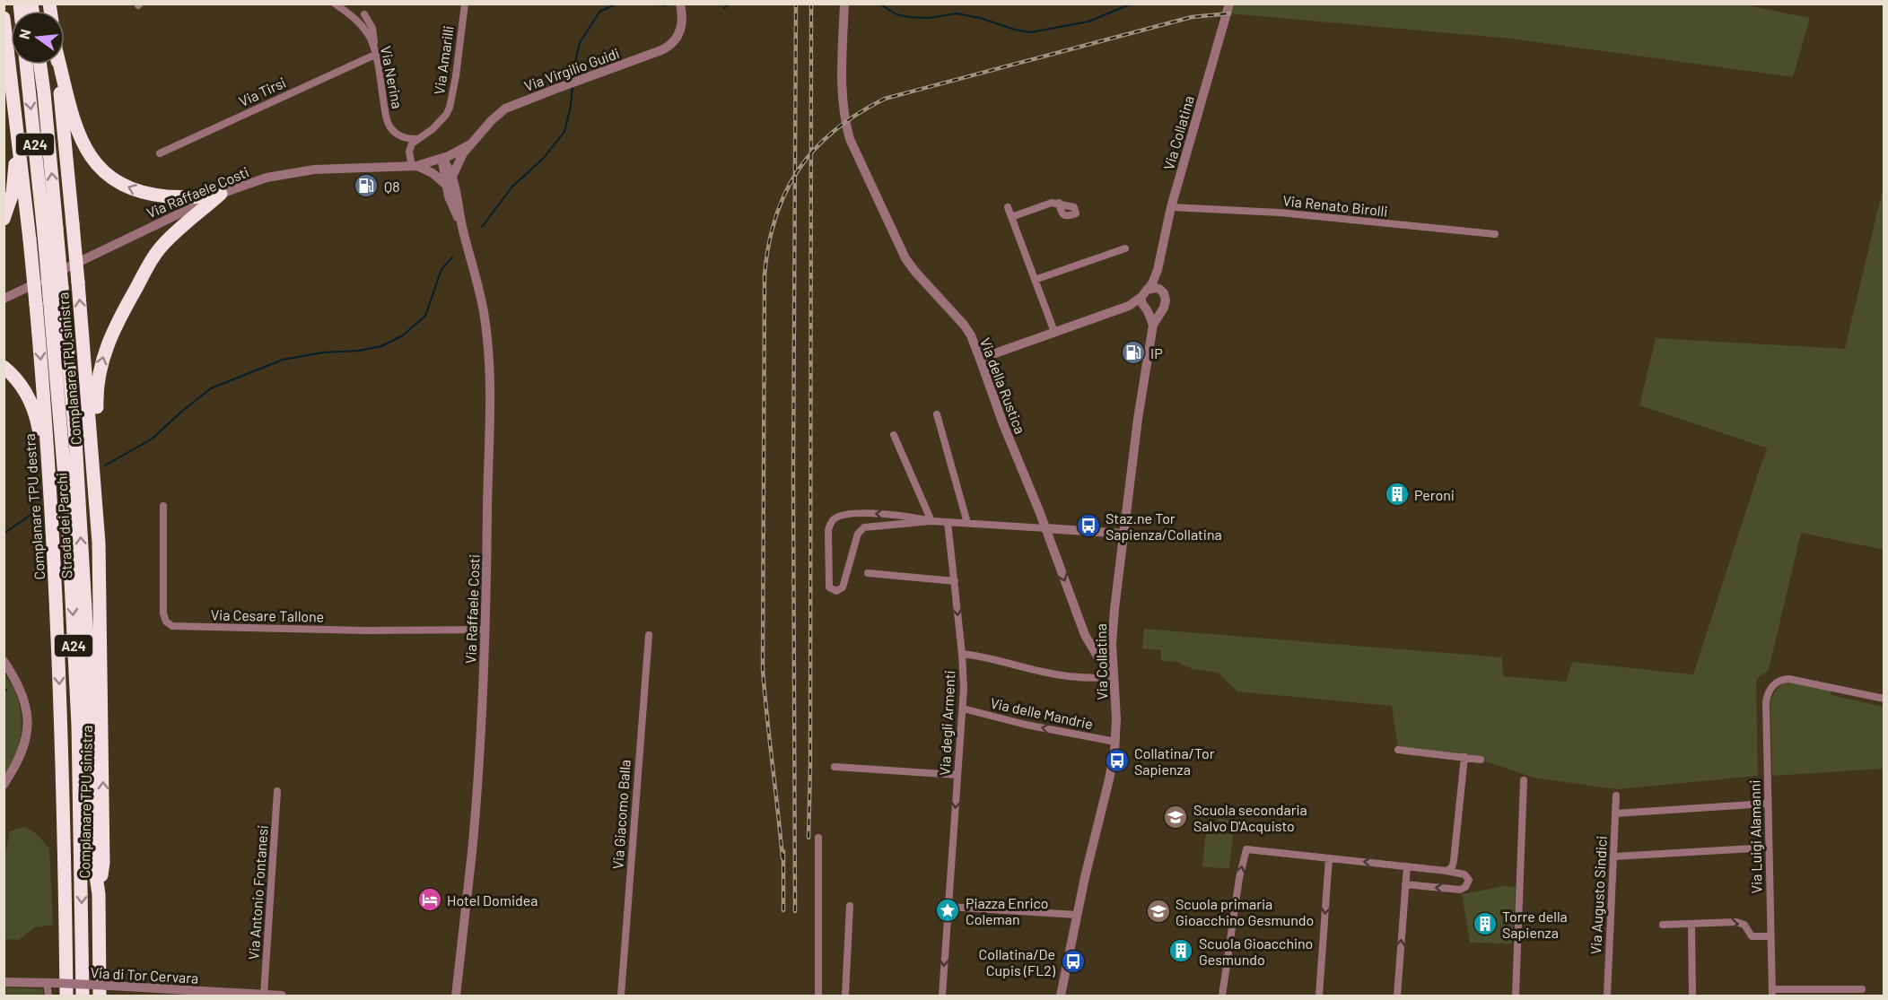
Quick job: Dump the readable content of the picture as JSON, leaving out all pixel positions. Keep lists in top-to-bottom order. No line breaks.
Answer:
{"streets":{"highway":["A24","Complanare TPU sinistra","Complanare TPU destra","Strada dei Parchi"],"street":["Via Amarilli","Via Virgilio Guidi","Via Nerina","Via Tirsi","Via Collatina","Via Raffaele Costi","Via Renato Birolli","Via della Rustica","Via Cesare Tallone","Via delle Mandrie","Via degli Armenti","Via Giacomo Balla","Via Luigi Alamanni","Via Antonio Fontanesi","Via Augusto Sindici","Via di Tor Cervara"]},"crossings":[["Via Amarilli","Via Nerina"],["Via Virgilio Guidi","Via Raffaele Costi"],["Via Nerina","Via Tirsi"],["Via Collatina","Via Renato Birolli"],["Via Collatina","Via della Rustica"],["Via Collatina","Via delle Mandrie"],["Via Raffaele Costi","Via Cesare Tallone"],["Complanare TPU sinistra","Strada dei Parchi"],["Via delle Mandrie","Via degli Armenti"],["Via Antonio Fontanesi","Via di Tor Cervara"]],"one_way":["Via degli Armenti"],"places":{"fuel station":["Q8","IP"],"building":["Peroni","Torre della Sapienza","Scuola Gioacchino Gesmundo"],"bus stop":["Staz.ne Tor Sapienza/Collatina","Collatina/Tor Sapienza","Collatina/De Cupis (FL2)"],"school or university":["Scuola secondaria Salvo D'Acquisto","Scuola primaria Gioacchino Gesmundo"],"hotel":["Hotel Domidea"],"place":["Piazza Enrico Coleman"]},"north":"left"}
